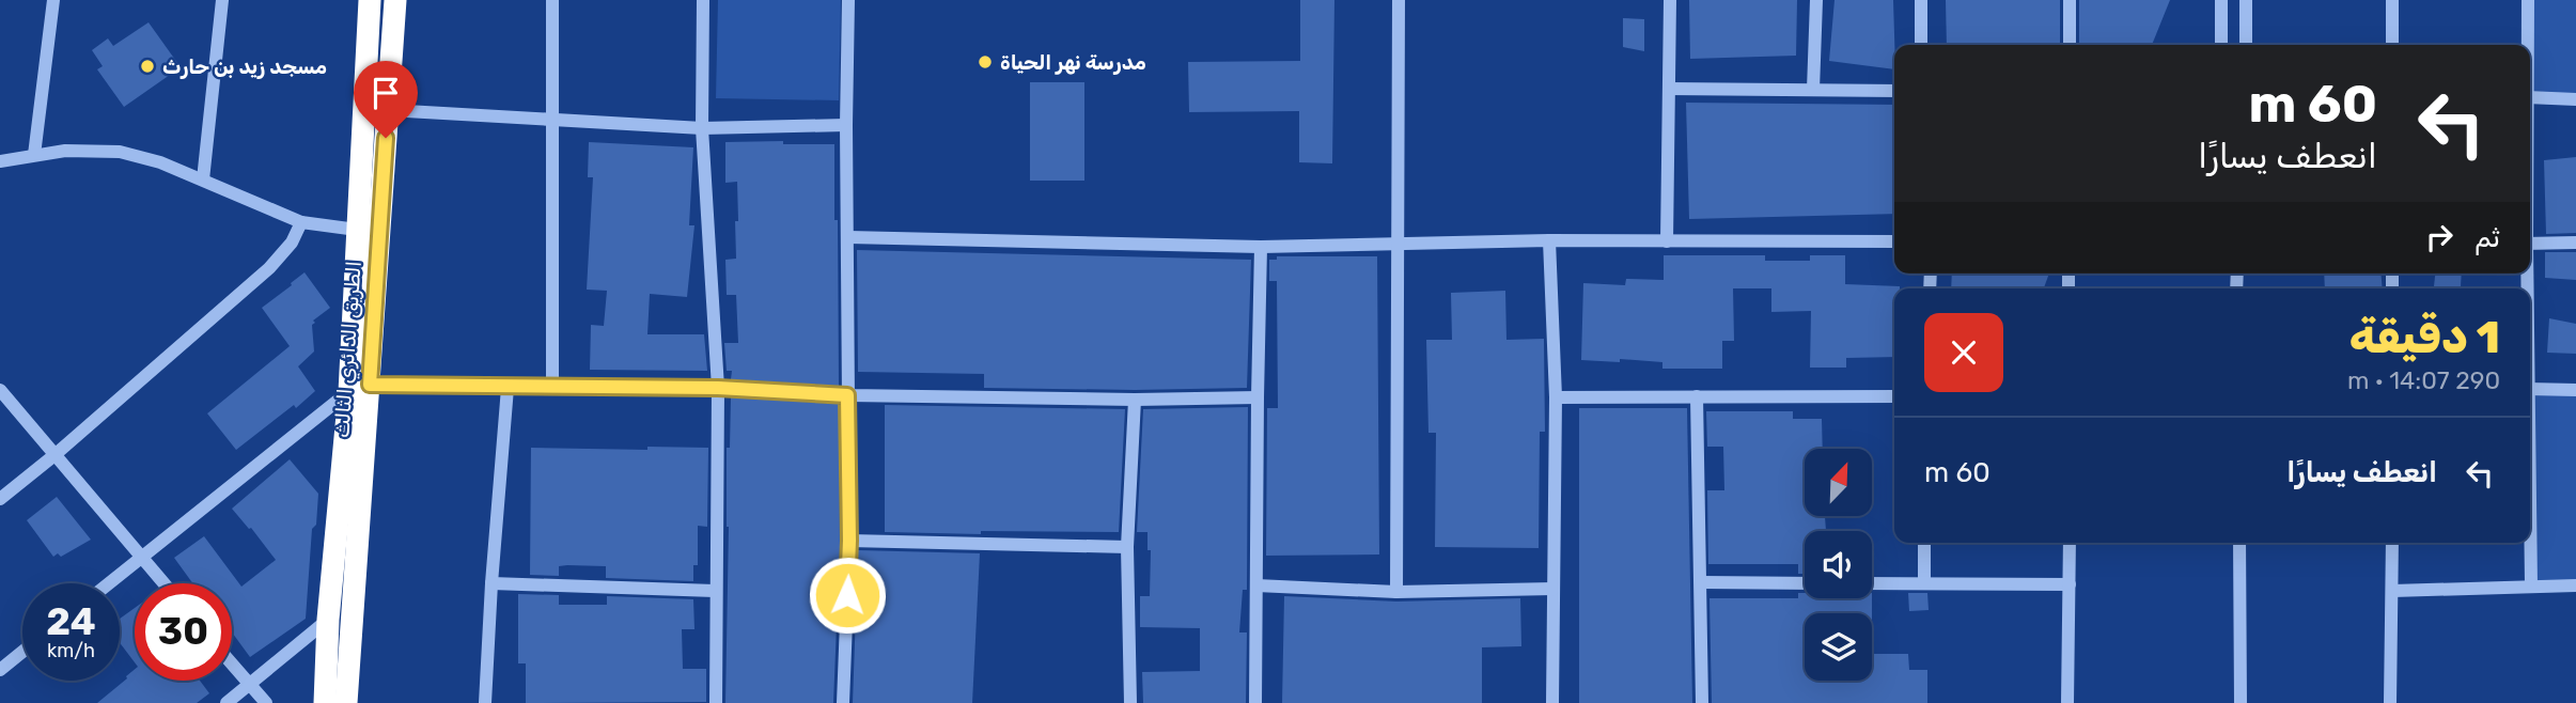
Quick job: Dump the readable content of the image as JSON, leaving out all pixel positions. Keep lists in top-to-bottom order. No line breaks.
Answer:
{"streets":{"highway":["الطريق الدائري الثالث"]},"places":["مدرسة نهر الحياة","مسجد زيد بن حارث"],"north":"top right","page":{"turn":["60 m","انعطف يسارًا"],"then":"ثم","heading":["1 دقيقة","290 m · 14:07"],"list":[{"name":"انعطف يسارًا","value":"60 m"}],"speed":"24 km/h","limit":"30"}}
